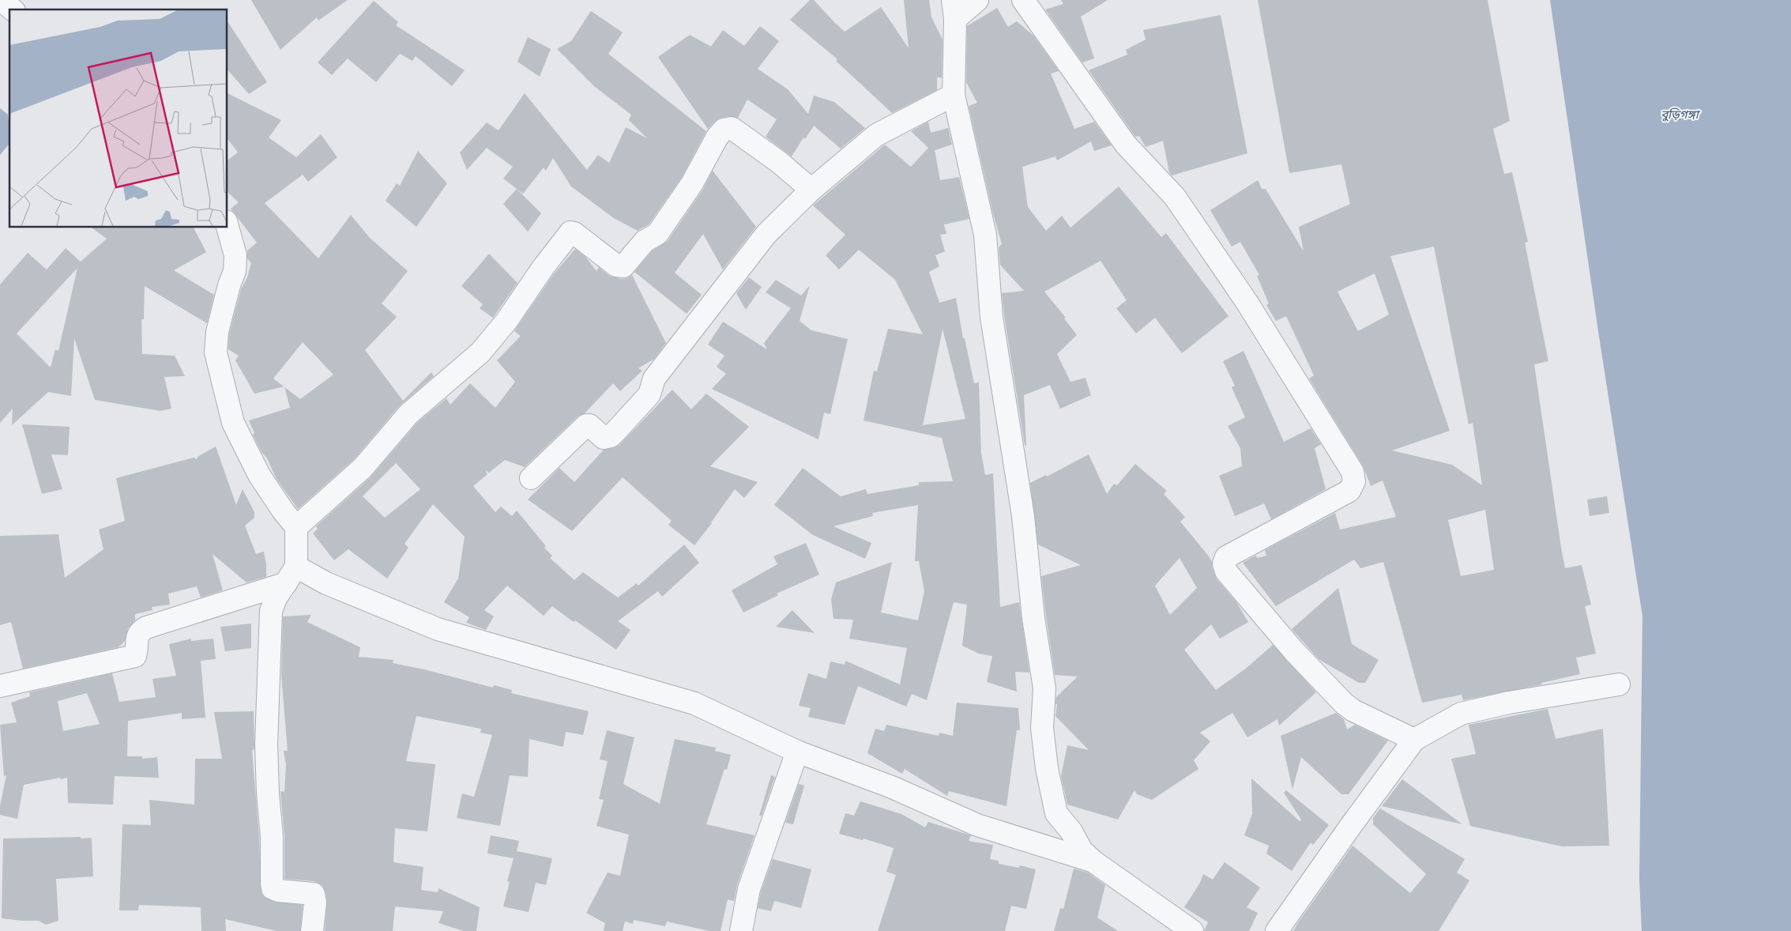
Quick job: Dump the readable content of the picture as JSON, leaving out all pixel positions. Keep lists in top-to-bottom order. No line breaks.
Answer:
{"water":["বুড়িগঙ্গা"]}
